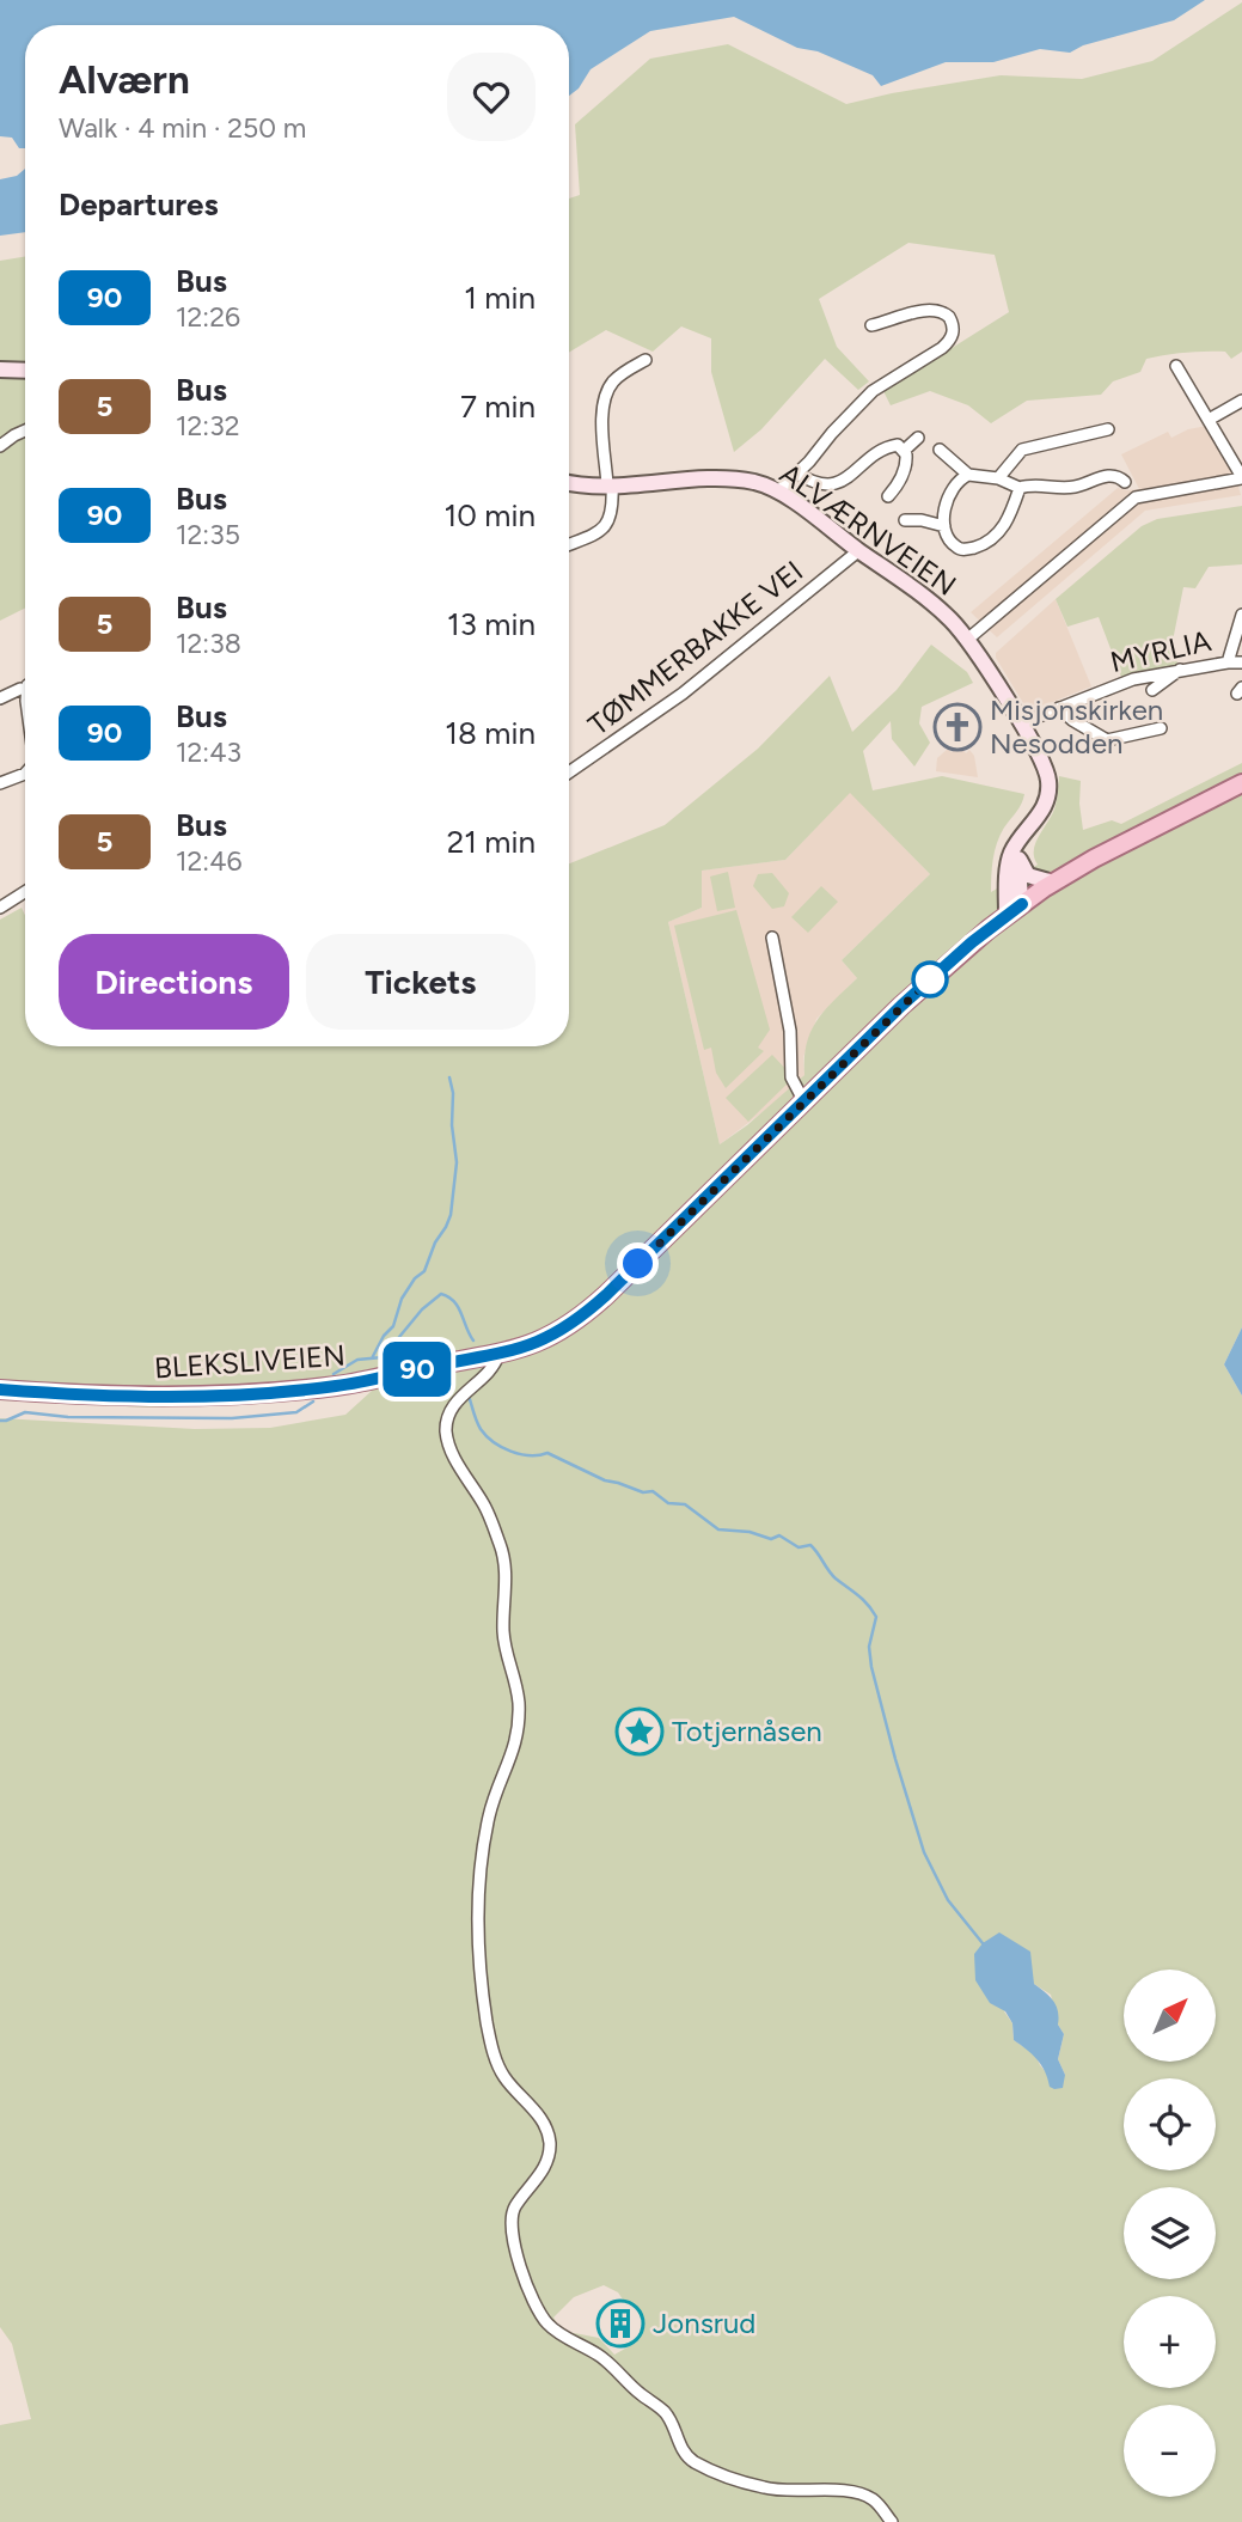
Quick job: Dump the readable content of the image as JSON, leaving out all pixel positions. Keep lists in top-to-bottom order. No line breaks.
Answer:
{"streets":{"main road":["ALVÆRNVEIEN","BLEKSLIVEIEN"],"street":["TØMMERBAKKE VEI","MYRLIA"]},"crossings":[["ALVÆRNVEIEN","TØMMERBAKKE VEI"],["ALVÆRNVEIEN","MYRLIA"],["ALVÆRNVEIEN","BLEKSLIVEIEN"]],"places":{"church":["Misjonskirken Nesodden"],"place":["Totjernåsen"],"building":["Jonsrud"]},"lines":["bus line 90"],"north":"top right","page":{"on_map":"90","heading":[["Alværn","Walk · 4 min · 250 m"],"Departures"],"list":[{"mark":"90","name":"Bus","note":"12:26","value":"1 min"},{"mark":"5","name":"Bus","note":"12:32","value":"7 min"},{"mark":"90","name":"Bus","note":"12:35","value":"10 min"},{"mark":"5","name":"Bus","note":"12:38","value":"13 min"},{"mark":"90","name":"Bus","note":"12:43","value":"18 min"},{"mark":"5","name":"Bus","note":"12:46","value":"21 min"}],"buttons":["Directions","Tickets"],"map_buttons":["+","−"]}}
